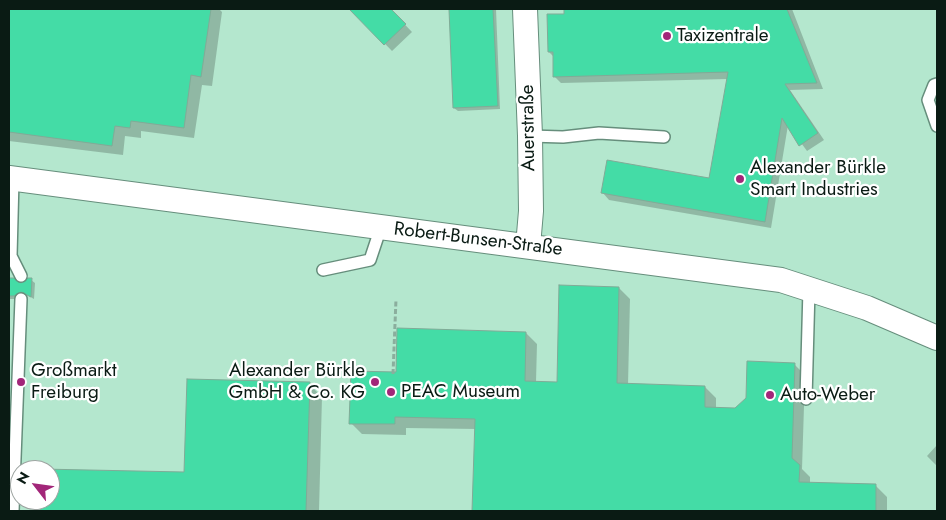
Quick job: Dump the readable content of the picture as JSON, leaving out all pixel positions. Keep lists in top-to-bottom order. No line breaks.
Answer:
{"streets":{"street":["Auerstraße","Robert-Bunsen-Straße"]},"crossings":[["Auerstraße","Robert-Bunsen-Straße"]],"places":["Taxizentrale","Alexander Bürkle Smart Industries","Großmarkt Freiburg","Alexander Bürkle GmbH & Co. KG","PEAC Museum","Auto-Weber"],"north":"top left"}
